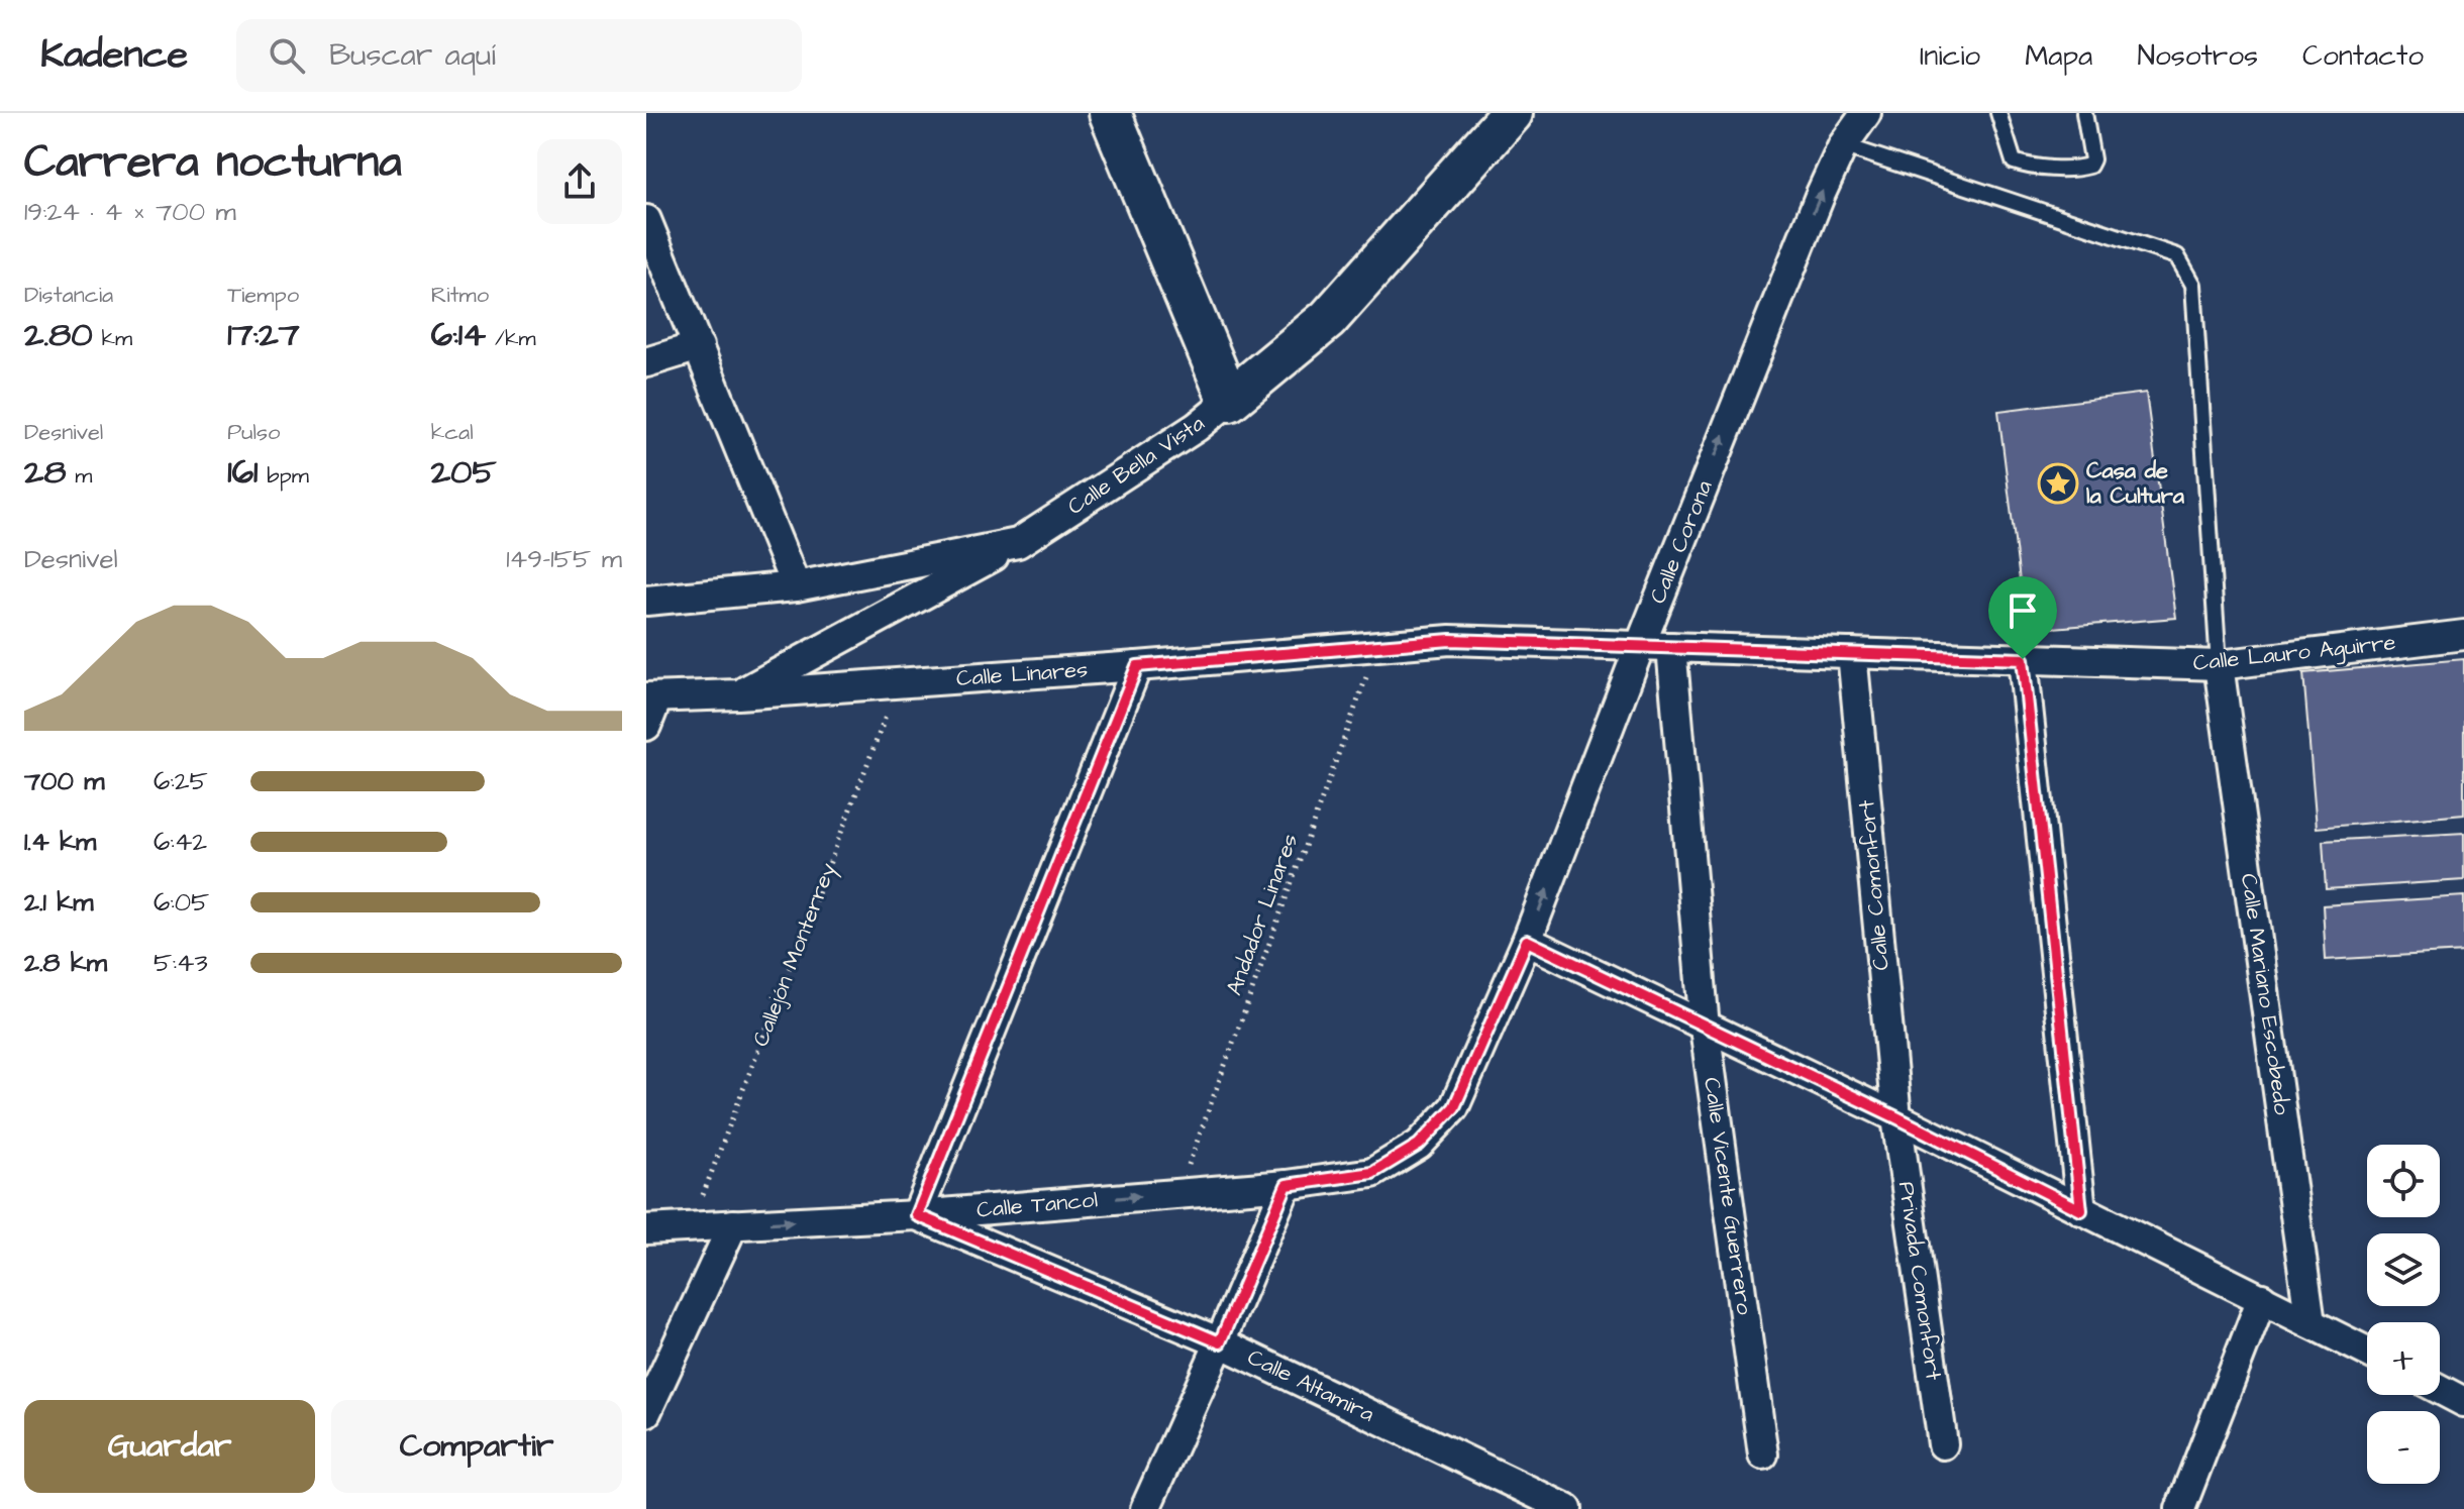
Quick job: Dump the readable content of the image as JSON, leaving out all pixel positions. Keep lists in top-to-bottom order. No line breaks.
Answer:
{"streets":{"street":["Calle Bella Vista","Calle Corona","Calle Lauro Aguirre","Calle Linares","Calle Comonfort","Calle Mariano Escobedo","Calle Vicente Guerrero","Calle Tancol","Privada Comonfort","Calle Altamira"],"path":["Andador Linares","Callejón Monterrey"]},"crossings":[["Calle Corona","Calle Lauro Aguirre"],["Calle Corona","Calle Linares"],["Calle Corona","Calle Tancol"],["Calle Lauro Aguirre","Calle Linares"],["Calle Lauro Aguirre","Calle Comonfort"],["Calle Lauro Aguirre","Calle Mariano Escobedo"],["Calle Lauro Aguirre","Calle Vicente Guerrero"],["Calle Linares","Andador Linares"],["Calle Linares","Callejón Monterrey"],["Calle Comonfort","Privada Comonfort"],["Andador Linares","Calle Tancol"],["Callejón Monterrey","Calle Tancol"],["Calle Tancol","Calle Altamira"]],"one_way":["Calle Corona","Calle Tancol"],"places":{"place":["Casa de la Cultura"]},"page":{"header":"Kadence","search":"Buscar aquí","nav":["Inicio","Mapa","Nosotros","Contacto"],"heading":["Carrera nocturna","19:24 · 4 × 700 m"],"stats":[["Distancia","2.80 km"],["Tiempo","17:27"],["Ritmo","6:14 /km"],["Desnivel","28 m"],["Pulso","161 bpm"],["kcal","205"]],"chart":["Desnivel","149–155 m"],"list":[{"name":"700 m","note":"6:25"},{"name":"1.4 km","note":"6:42"},{"name":"2.1 km","note":"6:05"},{"name":"2.8 km","note":"5:43"}],"map_buttons":["+","−"],"buttons":["Guardar","Compartir"]}}
